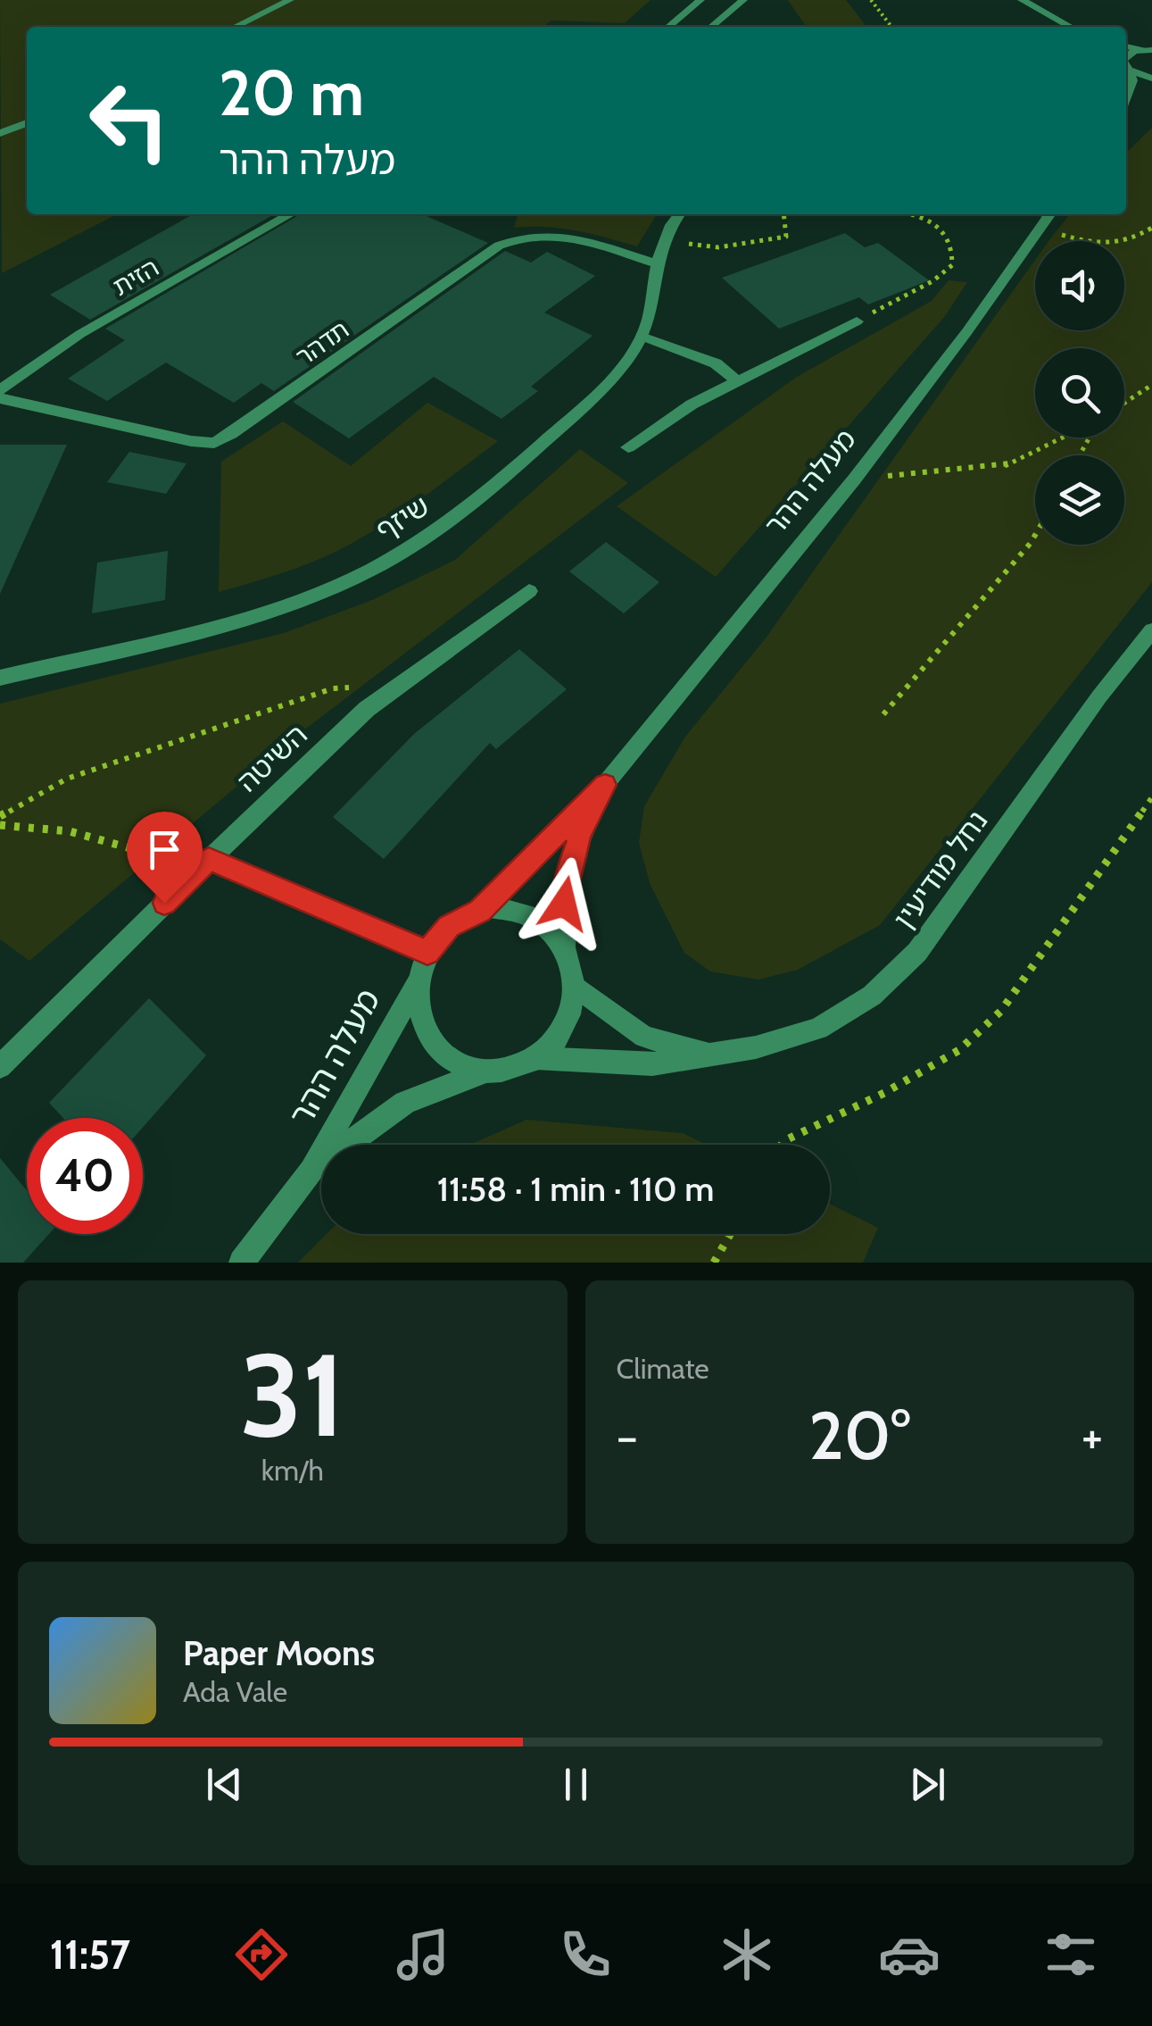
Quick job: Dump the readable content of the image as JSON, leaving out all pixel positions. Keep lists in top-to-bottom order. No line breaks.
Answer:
{"streets":{"street":["הזית","תדהר","מעלה ההר","שיזף","השיטה","נחל מודיעין"]},"crossings":[["תדהר","שיזף"],["מעלה ההר","נחל מודיעין"]],"page":{"turn":["20 m","מעלה ההר"],"limit":"40","trip":"11:58 · 1 min · 110 m","tile":[["31","km/h"],"Climate"],"heat":["−","20°","+"],"song":["Paper Moons","Ada Vale"],"tabs":"11:57"}}
